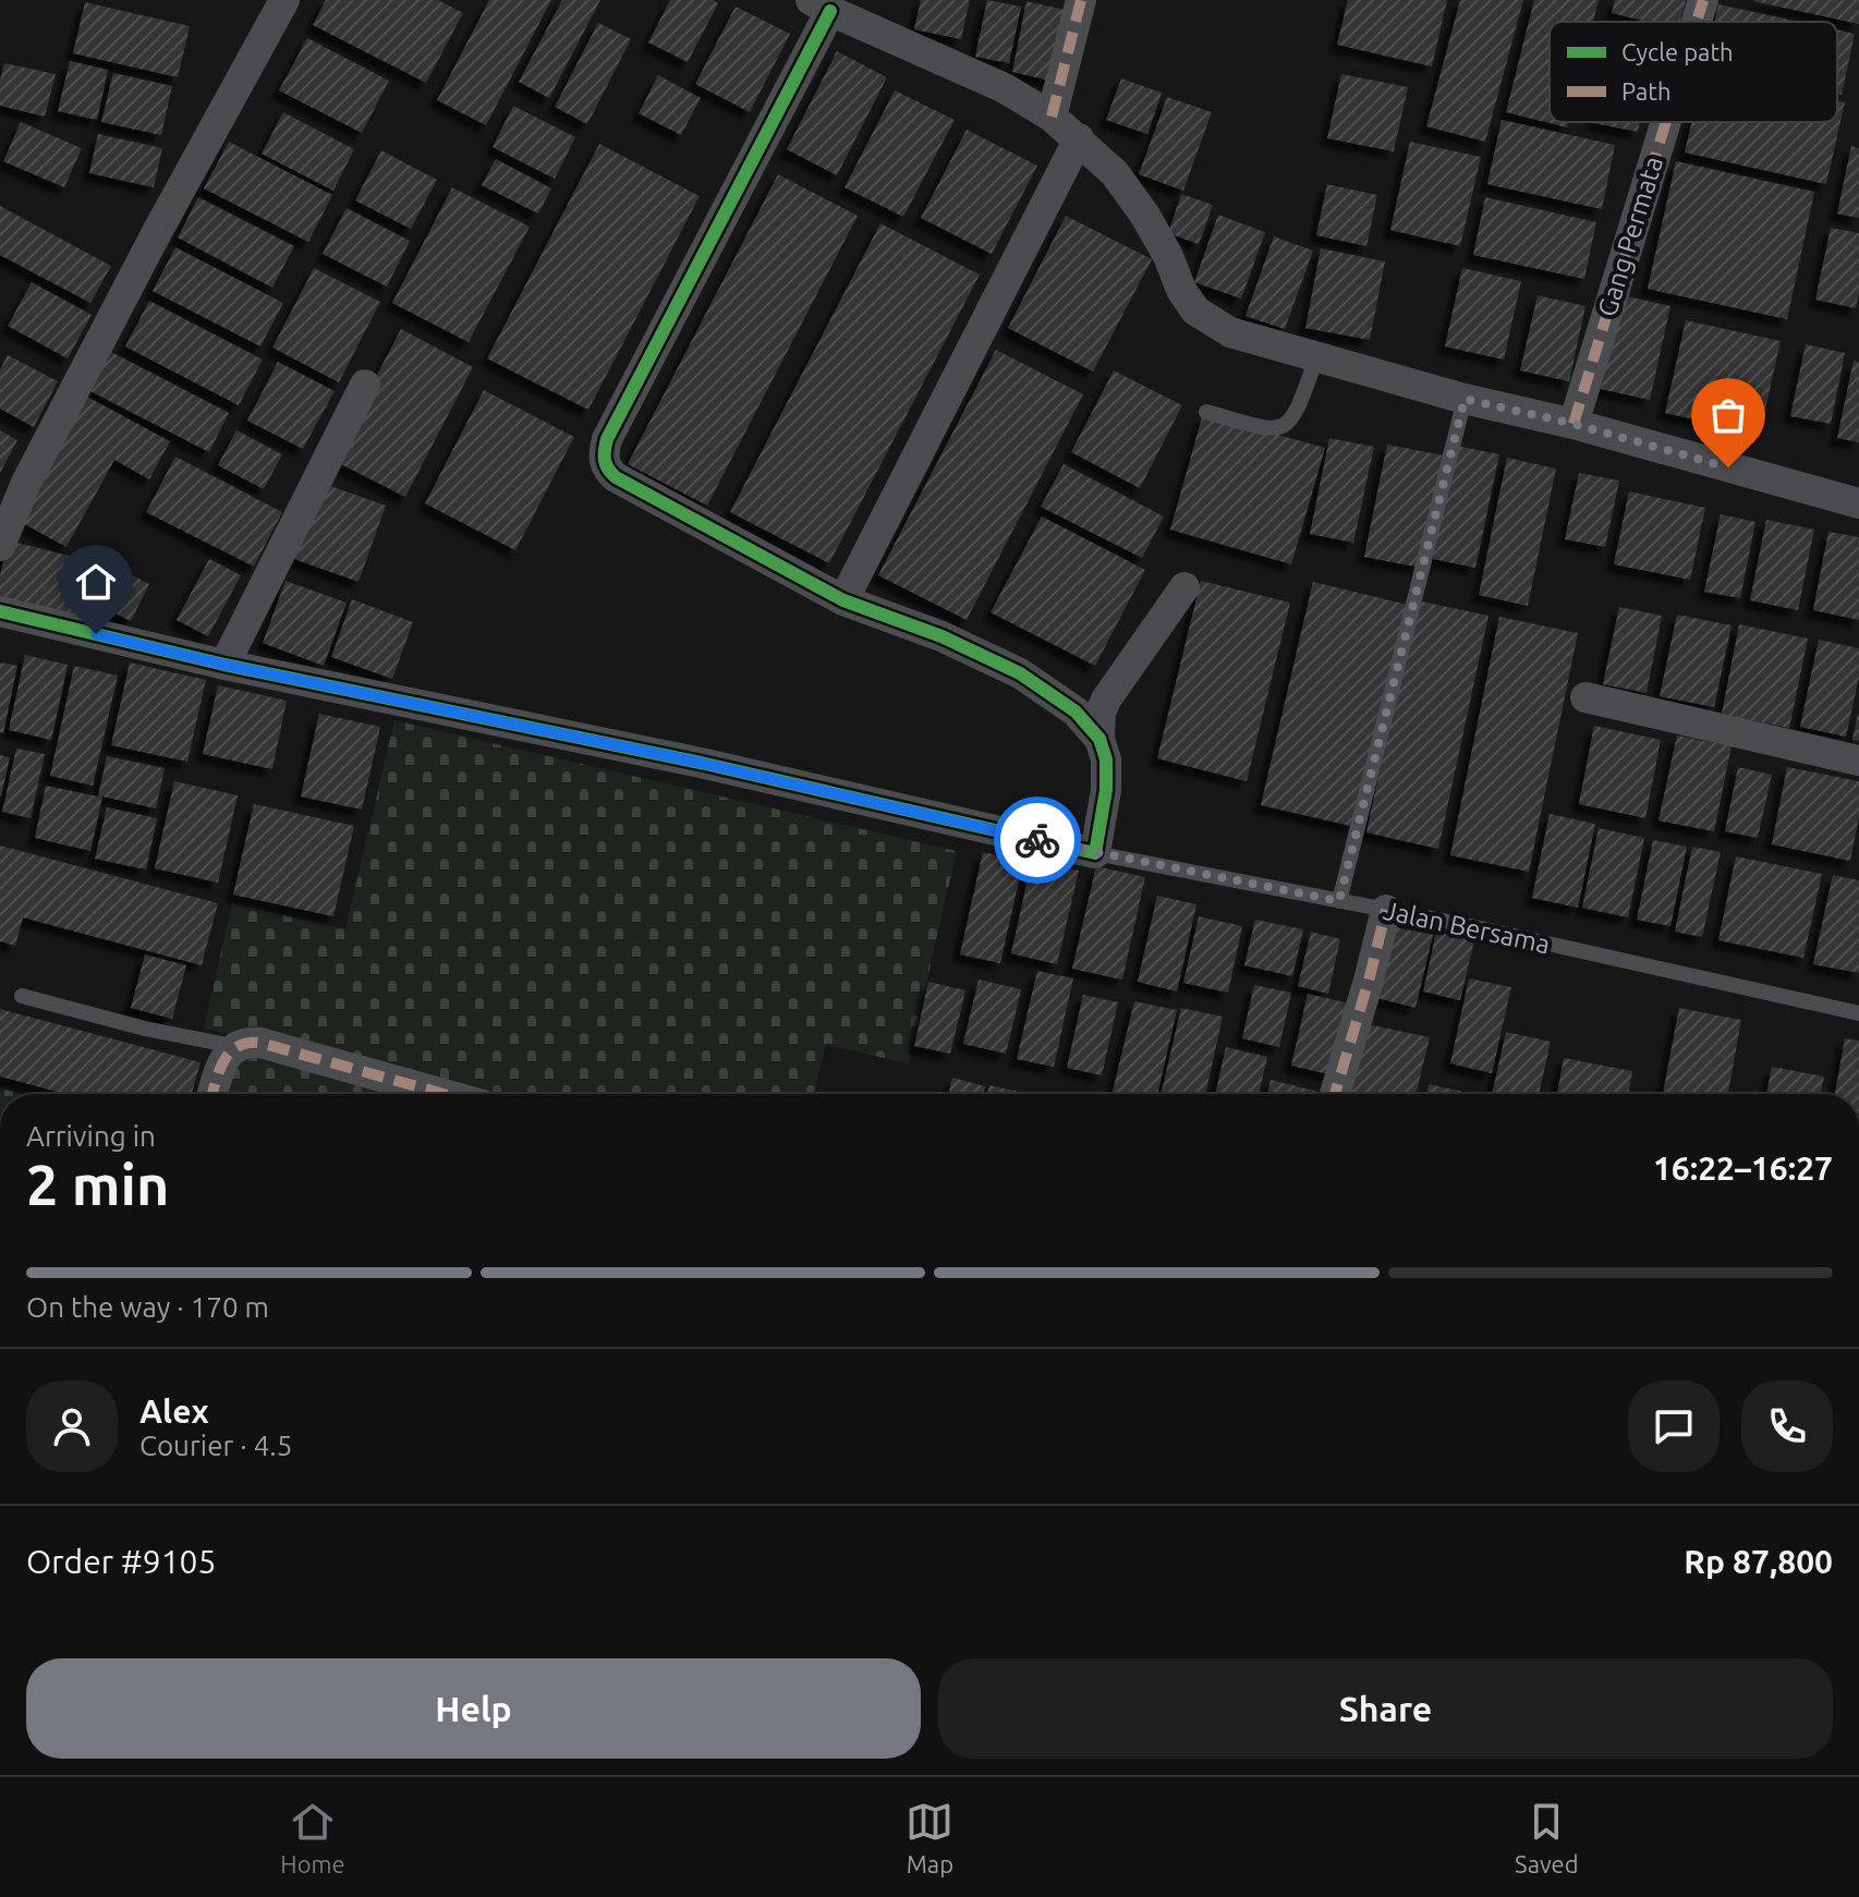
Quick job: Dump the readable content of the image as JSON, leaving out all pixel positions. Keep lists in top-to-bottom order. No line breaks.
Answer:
{"streets":{"street":["Gang Permata","Jalan Bersama"]},"legend":["Cycle path","Path"],"page":{"heading":["2 min","Arriving in","16:22–16:27"],"panel":["Alex","Courier · 4.5","Order #9105","Rp 87,800"],"bar":"On the way · 170 m","buttons":["Help","Share"],"tabs":["Home","Map","Saved"]}}
